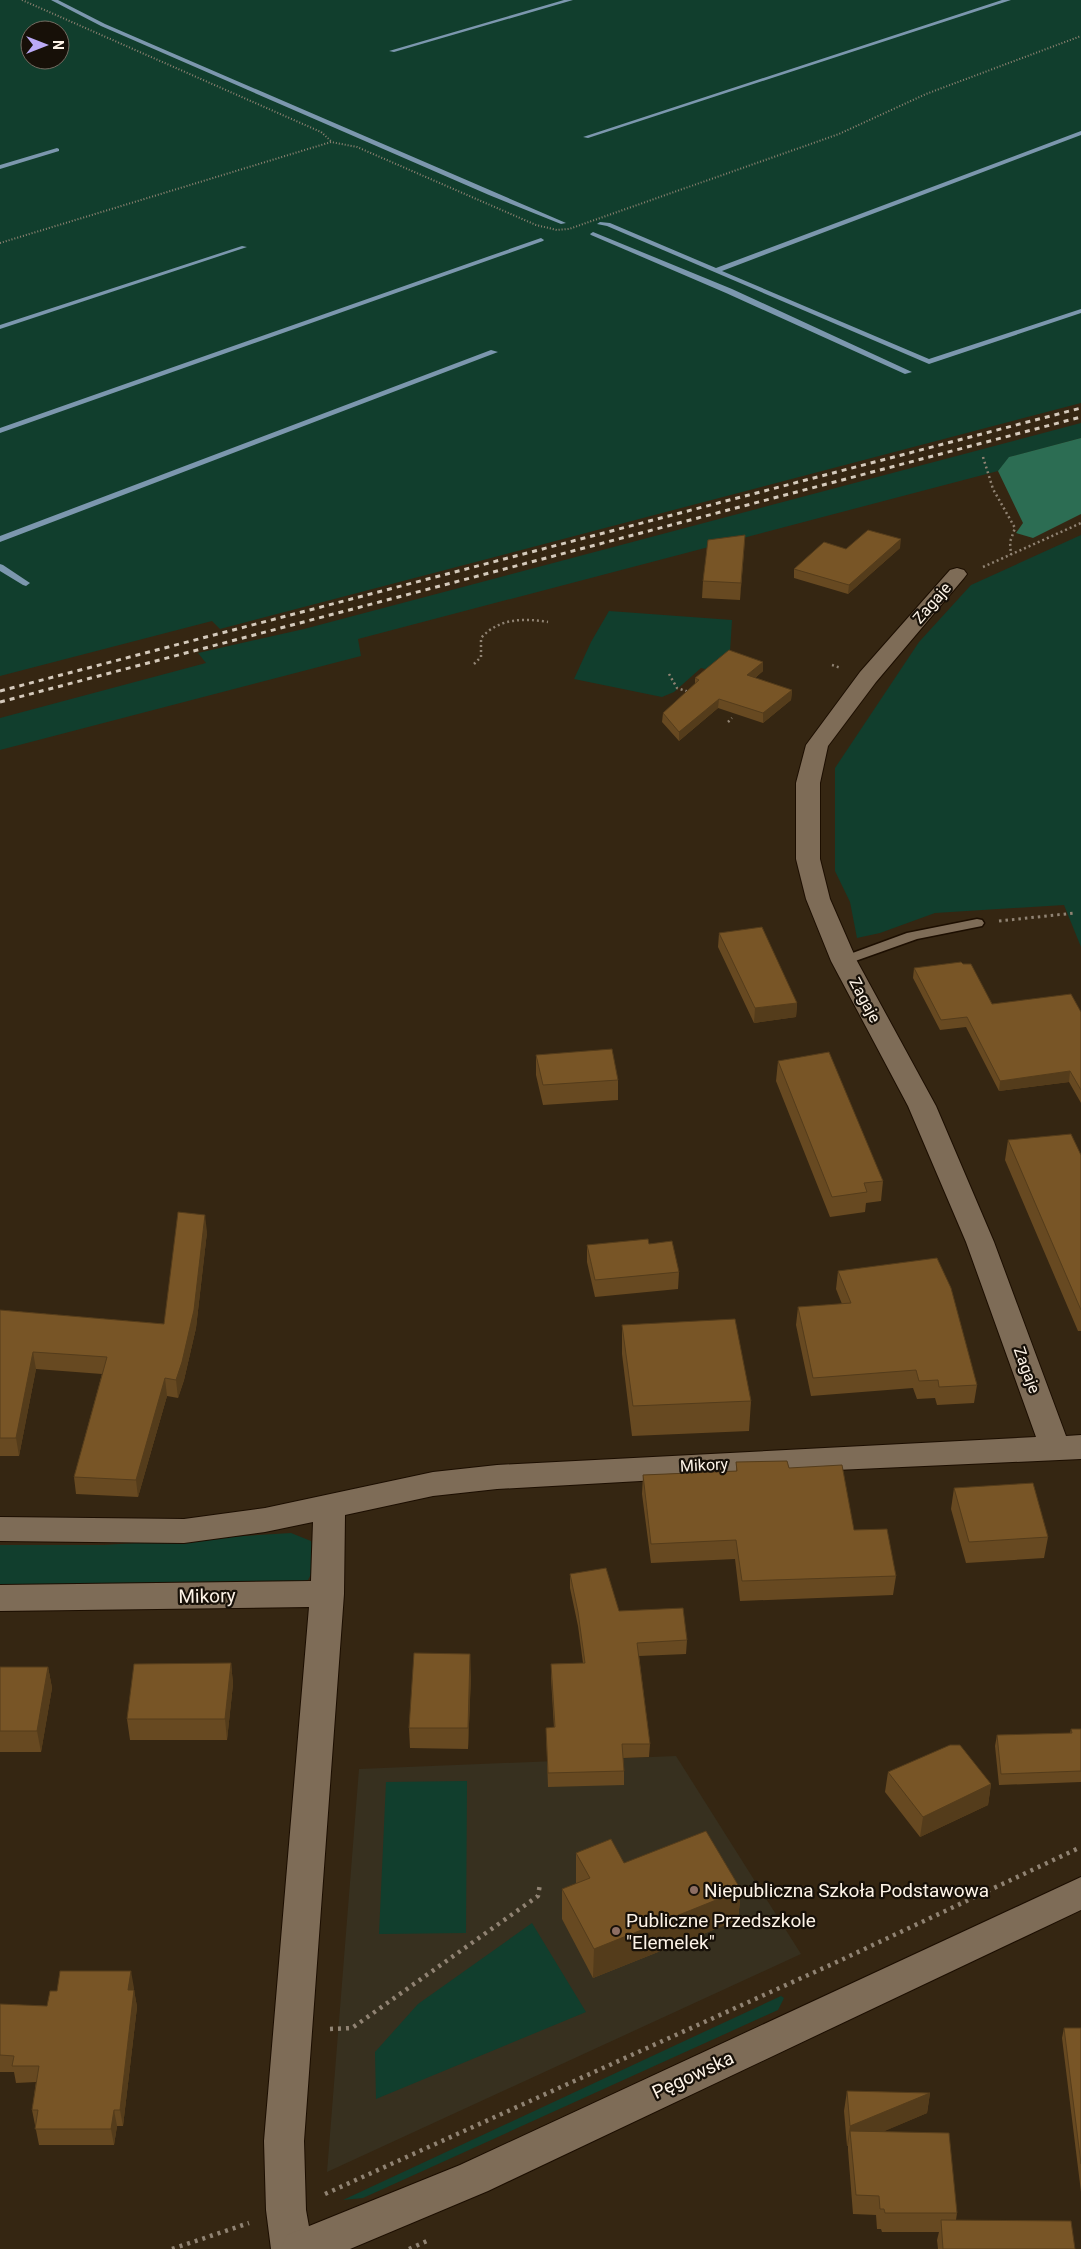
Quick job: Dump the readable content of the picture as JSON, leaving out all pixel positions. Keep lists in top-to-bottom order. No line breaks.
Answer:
{"streets":{"street":["Zagaje","Mikory","Pęgowska"]},"crossings":[["Zagaje","Mikory"]],"places":["Niepubliczna Szkoła Podstawowa","Publiczne Przedszkole \"Elemelek\""],"north":"right"}
